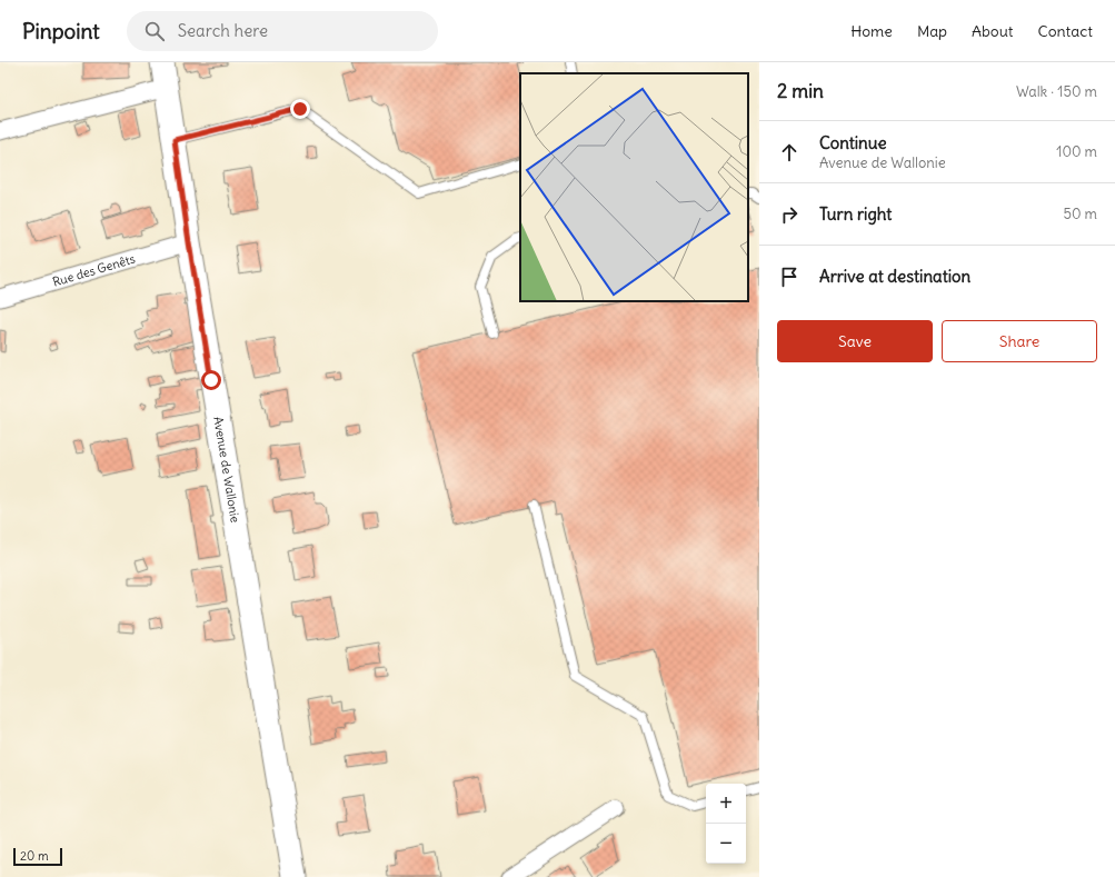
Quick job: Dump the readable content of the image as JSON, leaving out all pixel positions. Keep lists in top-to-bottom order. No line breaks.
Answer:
{"streets":{"street":["Rue des Genêts","Avenue de Wallonie"]},"crossings":[["Rue des Genêts","Avenue de Wallonie"]],"scale_bar":"20 m","page":{"header":"Pinpoint","search":"Search here","nav":["Home","Map","About","Contact"],"heading":["2 min","Walk · 150 m"],"list":[["Continue","Avenue de Wallonie","100 m"],["Turn right","50 m"],"Arrive at destination"],"buttons":["Save","Share"],"map_buttons":["+","−"],"scale":"20 m"}}
